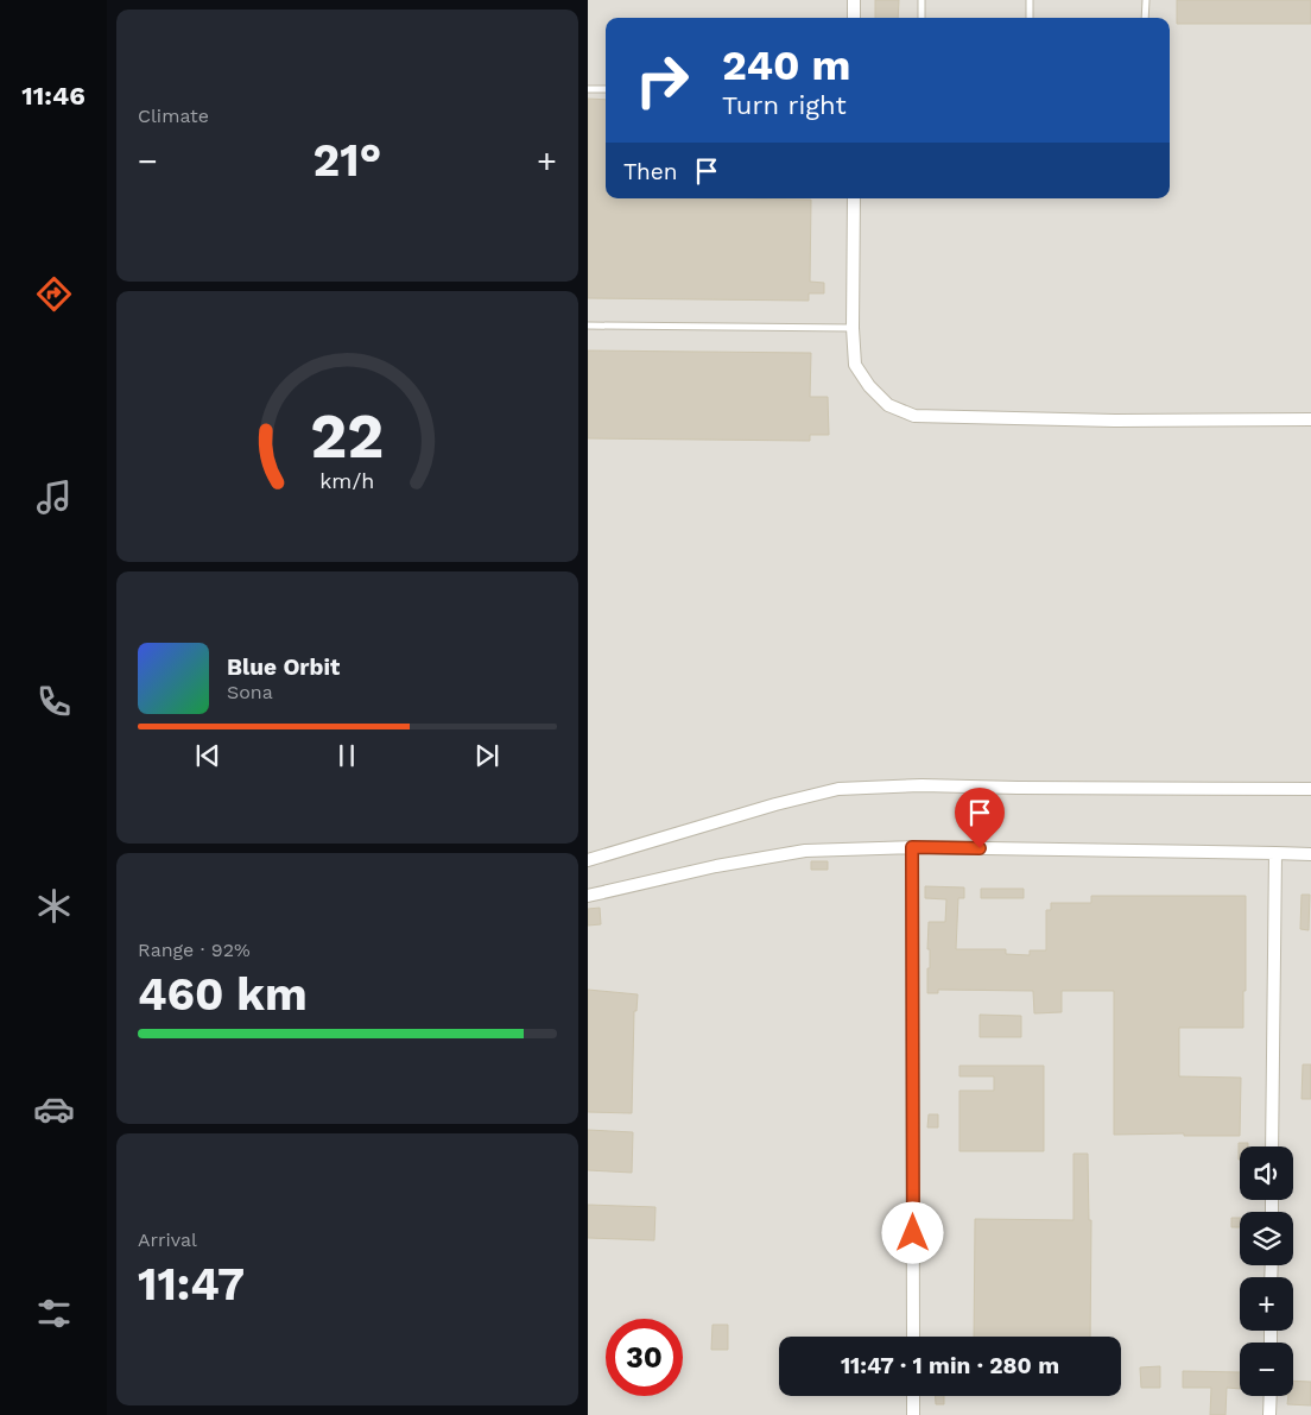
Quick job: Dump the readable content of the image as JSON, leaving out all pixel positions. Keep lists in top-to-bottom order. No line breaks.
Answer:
{"page":{"tabs":"11:46","tile":["Climate",["Range · 92%","460 km"],["Arrival","11:47"]],"turn":["240 m","Turn right"],"heat":["−","21°","+"],"then":"Then","song":["Blue Orbit","Sona"],"map_buttons":["+","−"],"limit":"30","trip":"11:47 · 1 min · 280 m","gauge":["22","km/h"]}}
